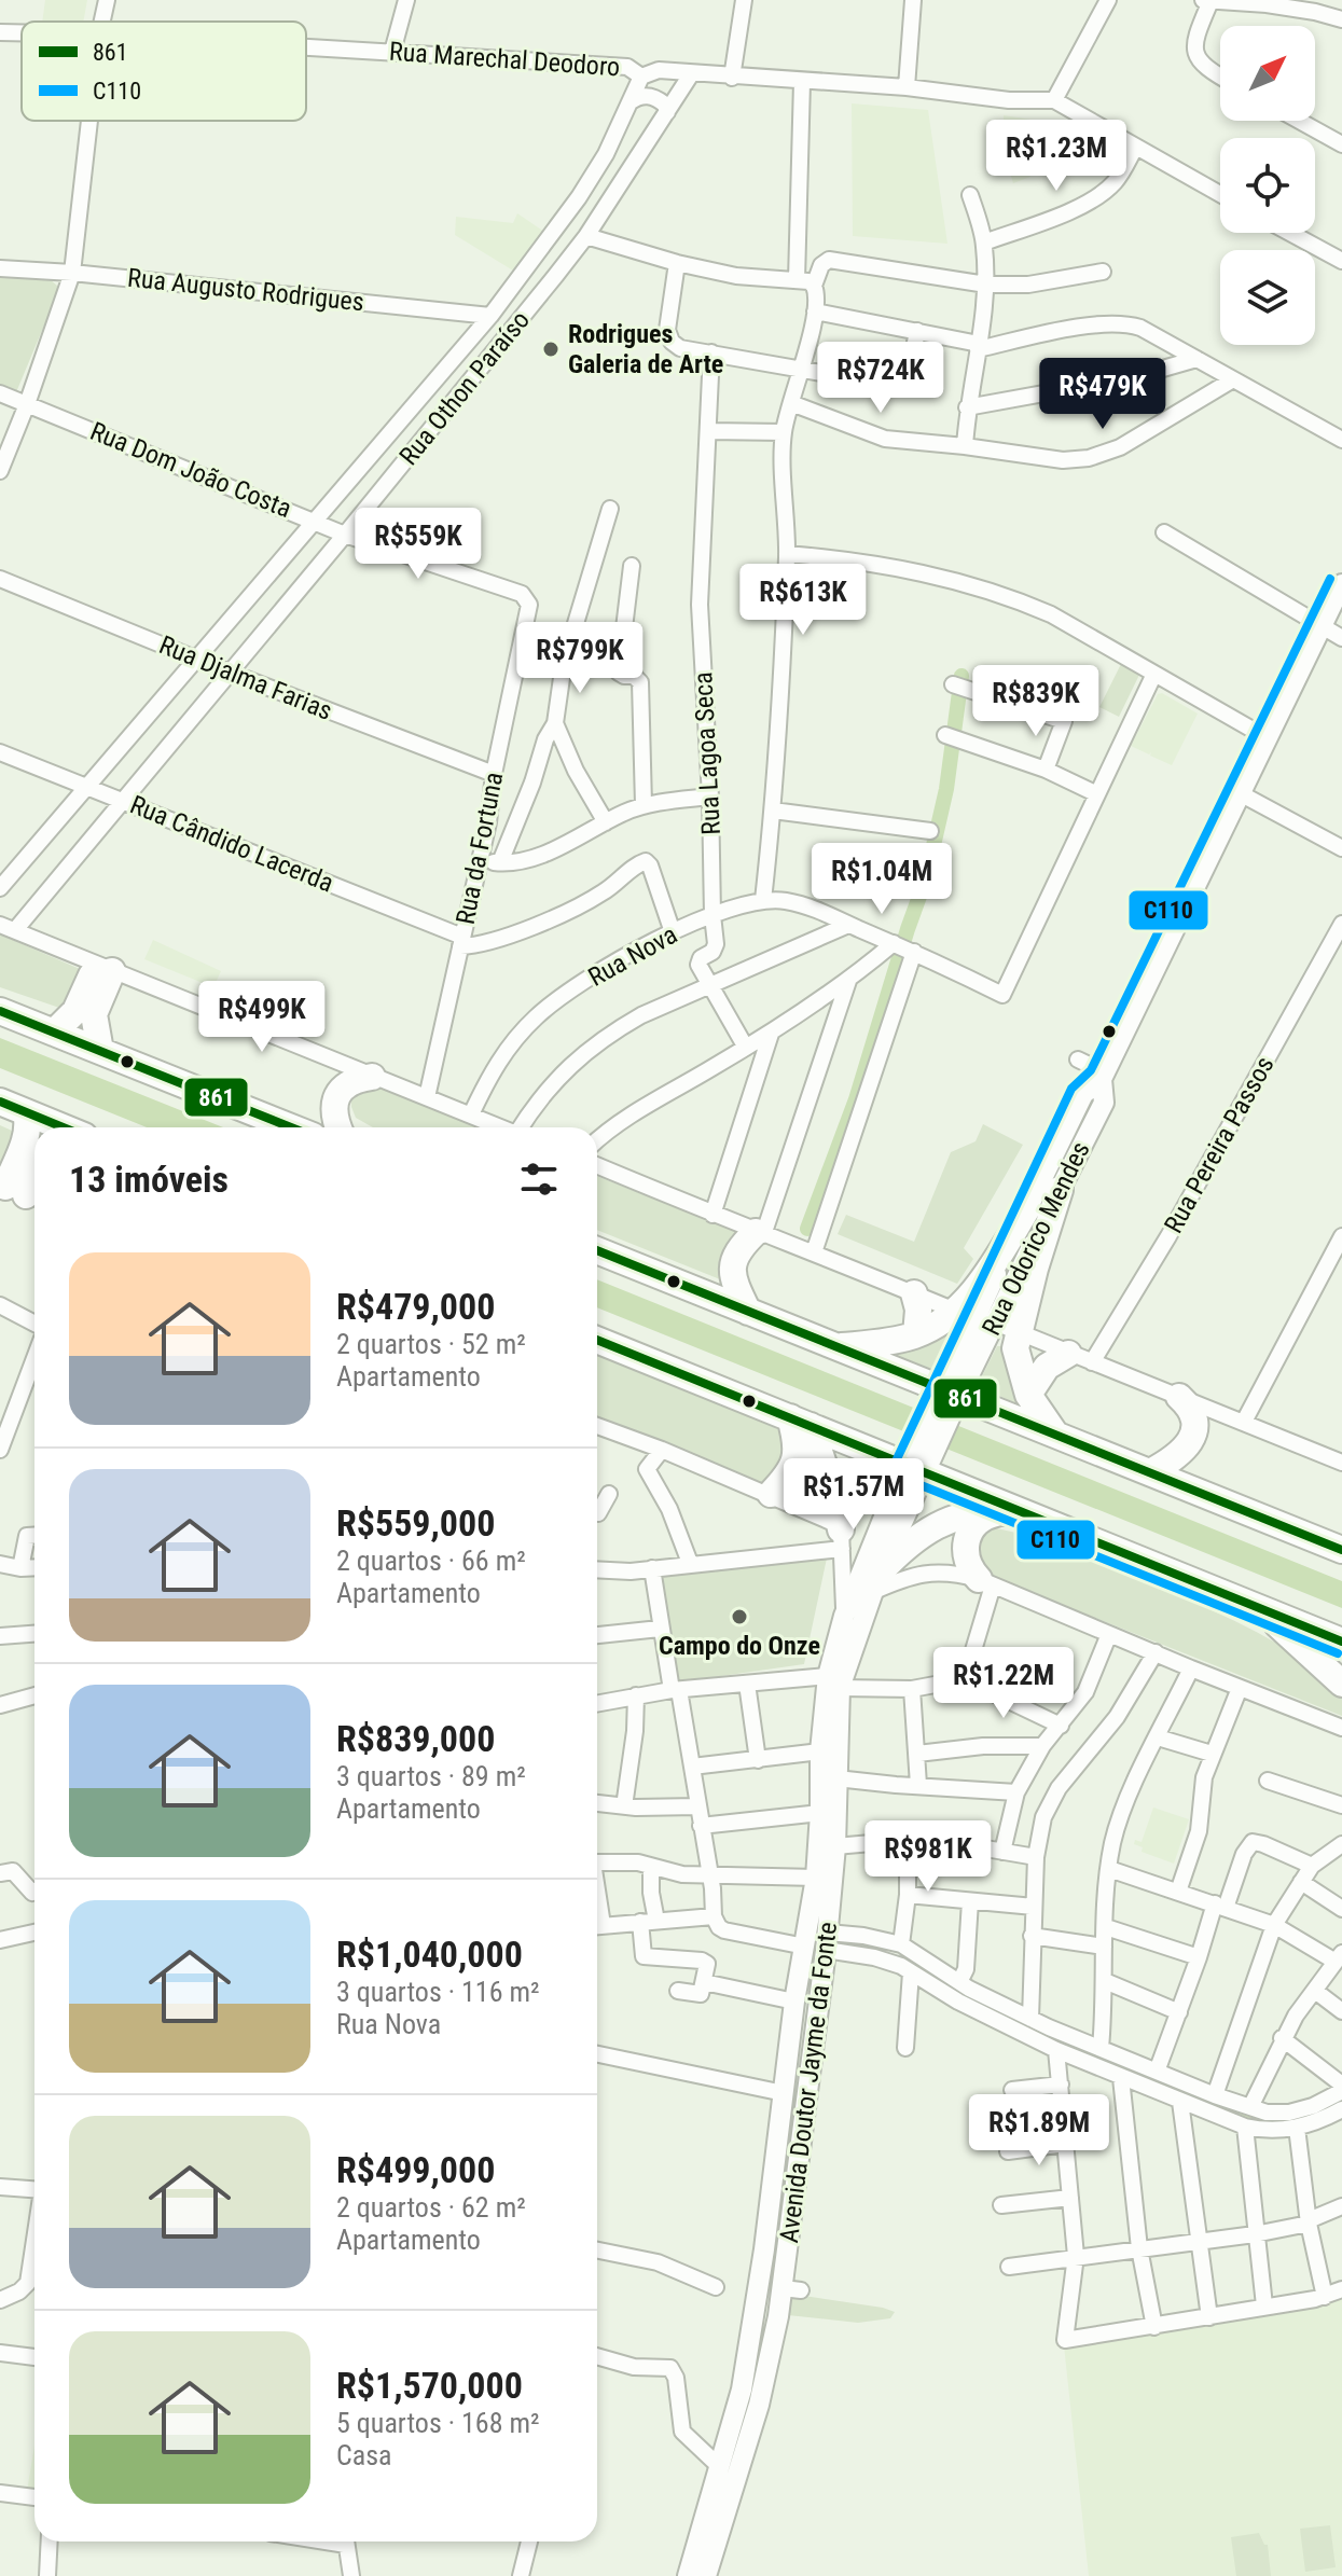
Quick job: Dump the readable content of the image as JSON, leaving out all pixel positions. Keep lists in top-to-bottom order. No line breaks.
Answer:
{"streets":{"main road":["Rua Odorico Mendes","Avenida Doutor Jayme da Fonte"],"street":["Rua Marechal Deodoro","Rua Augusto Rodrigues","Rua Othon Paraíso","Rua Dom João Costa","Rua Djalma Farias","Rua Lagoa Seca","Rua Cândido Lacerda","Rua da Fortuna","Rua Nova","Rua Pereira Passos"]},"crossings":[["Rua Marechal Deodoro","Rua Othon Paraíso"],["Rua Augusto Rodrigues","Rua Othon Paraíso"],["Rua Othon Paraíso","Rua Dom João Costa"],["Rua Othon Paraíso","Rua Djalma Farias"],["Rua Othon Paraíso","Rua Cândido Lacerda"],["Rua Dom João Costa","Rua da Fortuna"],["Rua Djalma Farias","Rua da Fortuna"],["Rua Lagoa Seca","Rua Nova"],["Rua Cândido Lacerda","Rua da Fortuna"],["Rua Odorico Mendes","Avenida Doutor Jayme da Fonte"]],"places":["Rodrigues Galeria de Arte","Campo do Onze"],"lines":["transit line C110","transit line 861"],"legend":["861","C110"],"north":"top right","page":{"price":["R$1.23M","R$724K","R$479K","R$559K","R$613K","R$799K","R$839K","R$1.04M","R$499K","R$1.57M","R$1.22M","R$981K","R$1.89M"],"heading":"13 imóveis","list":[{"name":"R$479,000","note":"2 quartos · 52 m² · Apartamento"},{"name":"R$559,000","note":"2 quartos · 66 m² · Apartamento"},{"name":"R$839,000","note":"3 quartos · 89 m² · Apartamento"},{"name":"R$1,040,000","note":"3 quartos · 116 m² · Rua Nova"},{"name":"R$499,000","note":"2 quartos · 62 m² · Apartamento"},{"name":"R$1,570,000","note":"5 quartos · 168 m² · Casa"}]}}
